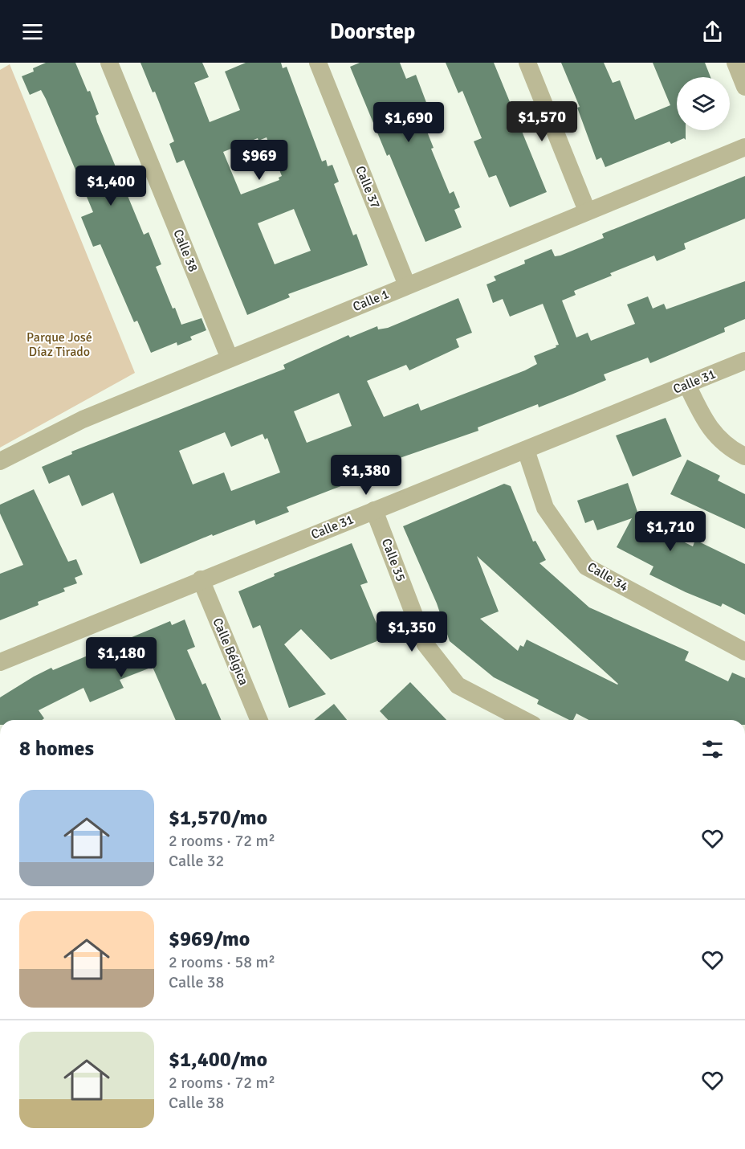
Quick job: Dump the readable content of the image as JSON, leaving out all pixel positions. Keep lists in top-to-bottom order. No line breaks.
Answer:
{"streets":{"street":["Calle 37","Calle 38","Calle 1","Calle 31","Calle 35","Calle 34","Calle Bélgica"]},"crossings":[["Calle 37","Calle 1"],["Calle 38","Calle 1"],["Calle 31","Calle 35"],["Calle 31","Calle 34"],["Calle 31","Calle Bélgica"]],"parks":["Parque José Díaz Tirado"],"page":{"header":"Doorstep","price":["$1,570","$1,690","$969","$1,400","$1,380","$1,710","$1,350","$1,180"],"heading":"8 homes","list":[{"name":"$1,570/mo","note":"2 rooms · 72 m² · Calle 32"},{"name":"$969/mo","note":"2 rooms · 58 m² · Calle 38"},{"name":"$1,400/mo","note":"2 rooms · 72 m² · Calle 38"}]}}
